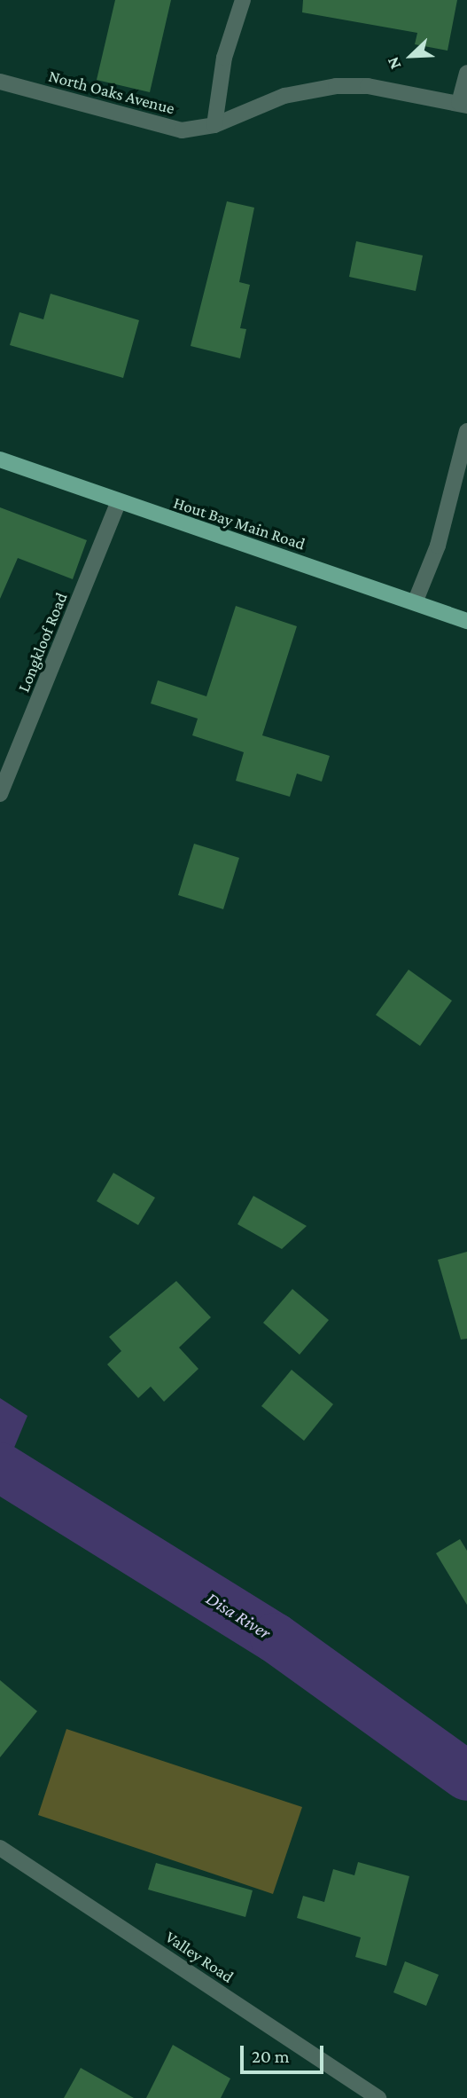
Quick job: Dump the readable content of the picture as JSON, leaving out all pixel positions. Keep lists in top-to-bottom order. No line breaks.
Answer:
{"streets":{"main road":["Hout Bay Main Road"],"street":["North Oaks Avenue","Longkloof Road","Valley Road"]},"crossings":[["Hout Bay Main Road","Longkloof Road"]],"water":["Disa River"],"scale_bar":"20 m","north":"bottom left"}
